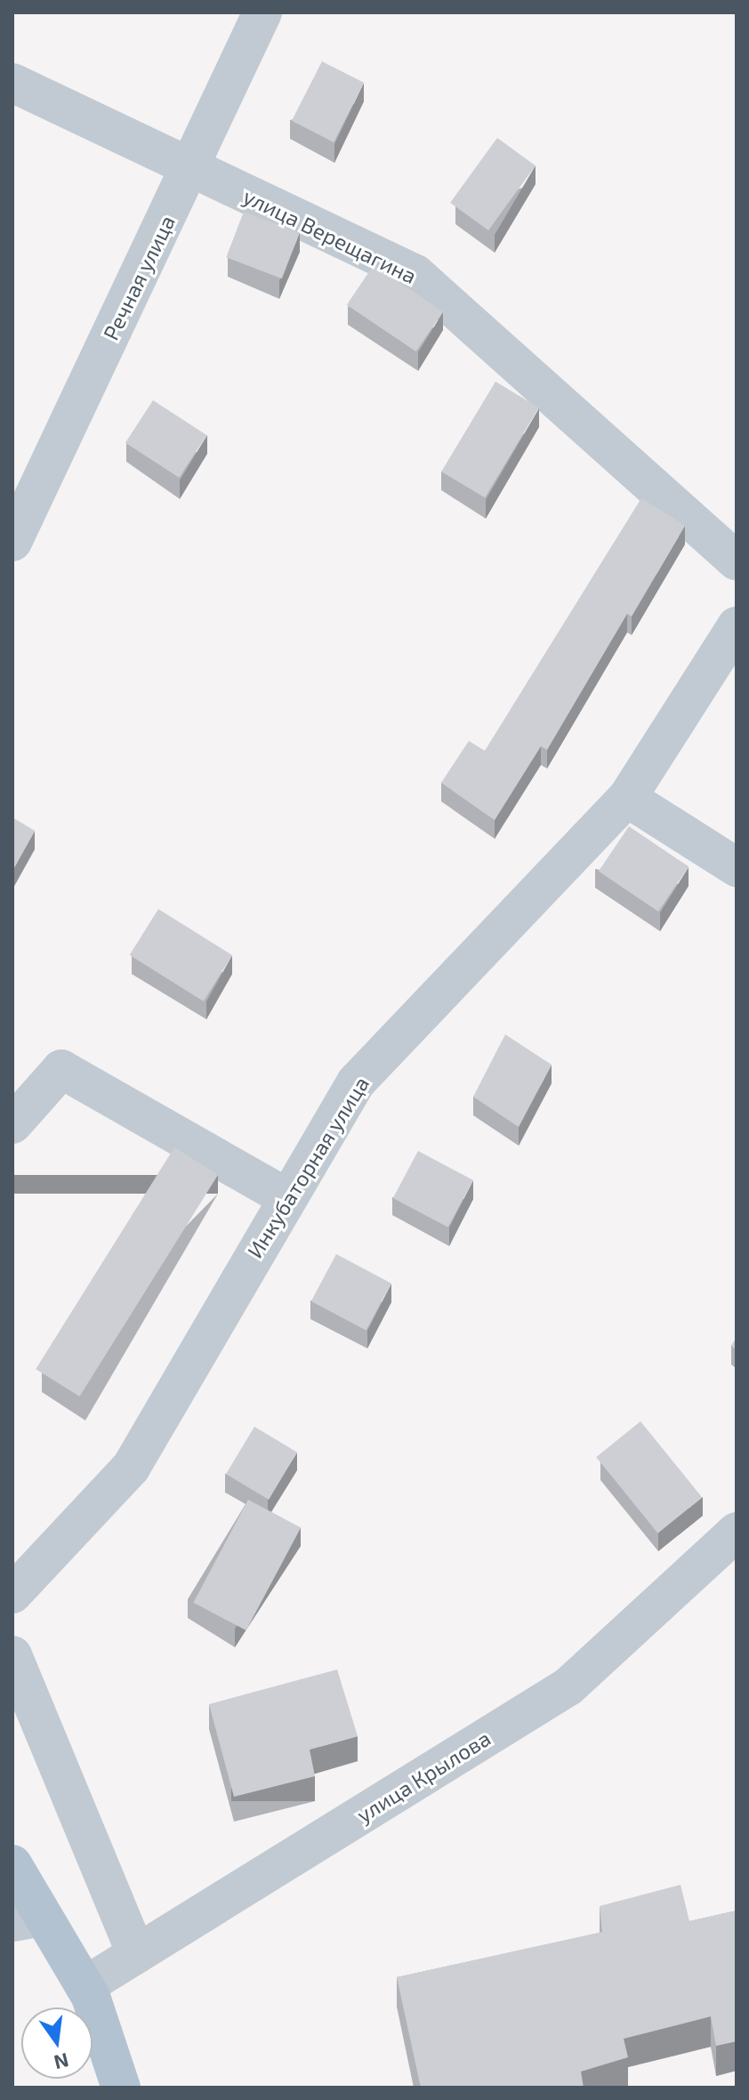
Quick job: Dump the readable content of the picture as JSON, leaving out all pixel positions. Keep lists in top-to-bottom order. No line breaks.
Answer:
{"streets":{"street":["улица Верещагина","Речная улица","Инкубаторная улица","улица Крылова"]},"crossings":[["улица Верещагина","Речная улица"]],"north":"bottom"}
